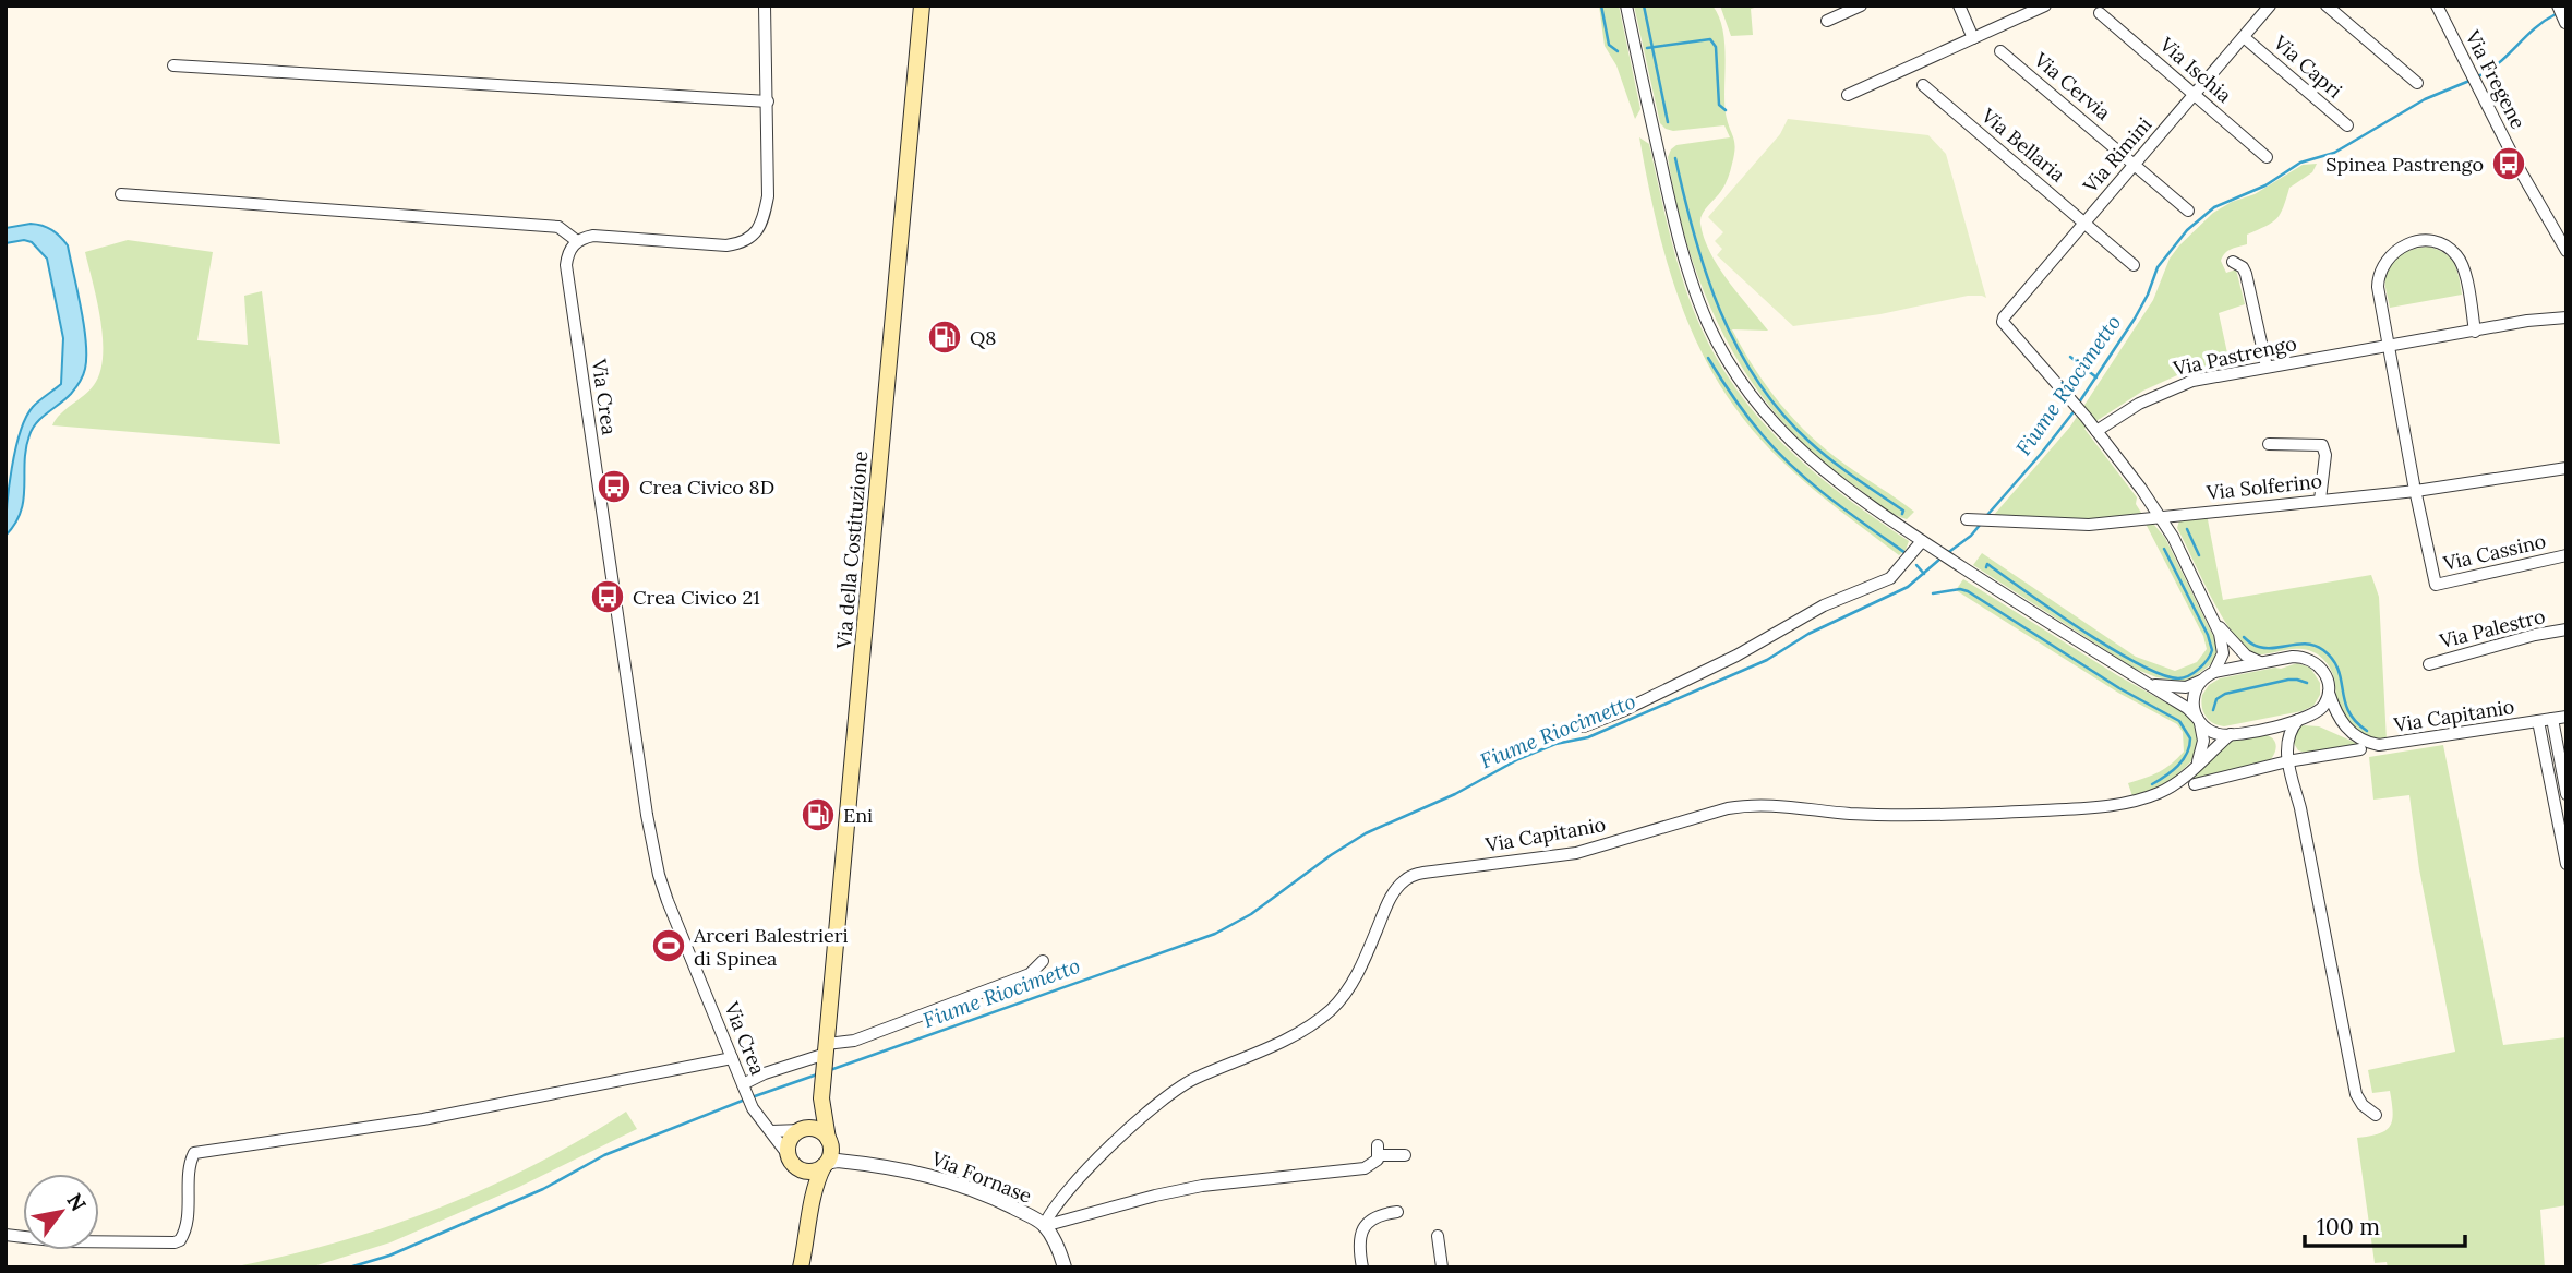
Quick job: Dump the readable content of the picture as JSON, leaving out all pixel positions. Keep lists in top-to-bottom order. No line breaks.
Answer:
{"streets":{"main road":["Via della Costituzione"],"street":["Via Capri","Via Ischia","Via Fregene","Via Cervia","Via Bellaria","Via Rimini","Via Pastrengo","Via Crea","Via Solferino","Via Cassino","Via Palestro","Via Capitanio","Via Fornase"]},"crossings":[["Via Capri","Via Rimini"],["Via Ischia","Via Rimini"],["Via Cervia","Via Rimini"],["Via Bellaria","Via Rimini"],["Via Rimini","Via Pastrengo"],["Via Crea","Via della Costituzione"],["Via Crea","Via Fornase"],["Via Solferino","Via Cassino"],["Via della Costituzione","Via Fornase"],["Via Capitanio","Via Fornase"]],"water":["Fiume Riocimetto"],"places":{"bus stop":["Spinea Pastrengo","Crea Civico 8D","Crea Civico 21"],"fuel station":["Q8","Eni"],"sports":["Arceri Balestrieri di Spinea"]},"scale_bar":"100 m","north":"top right"}
